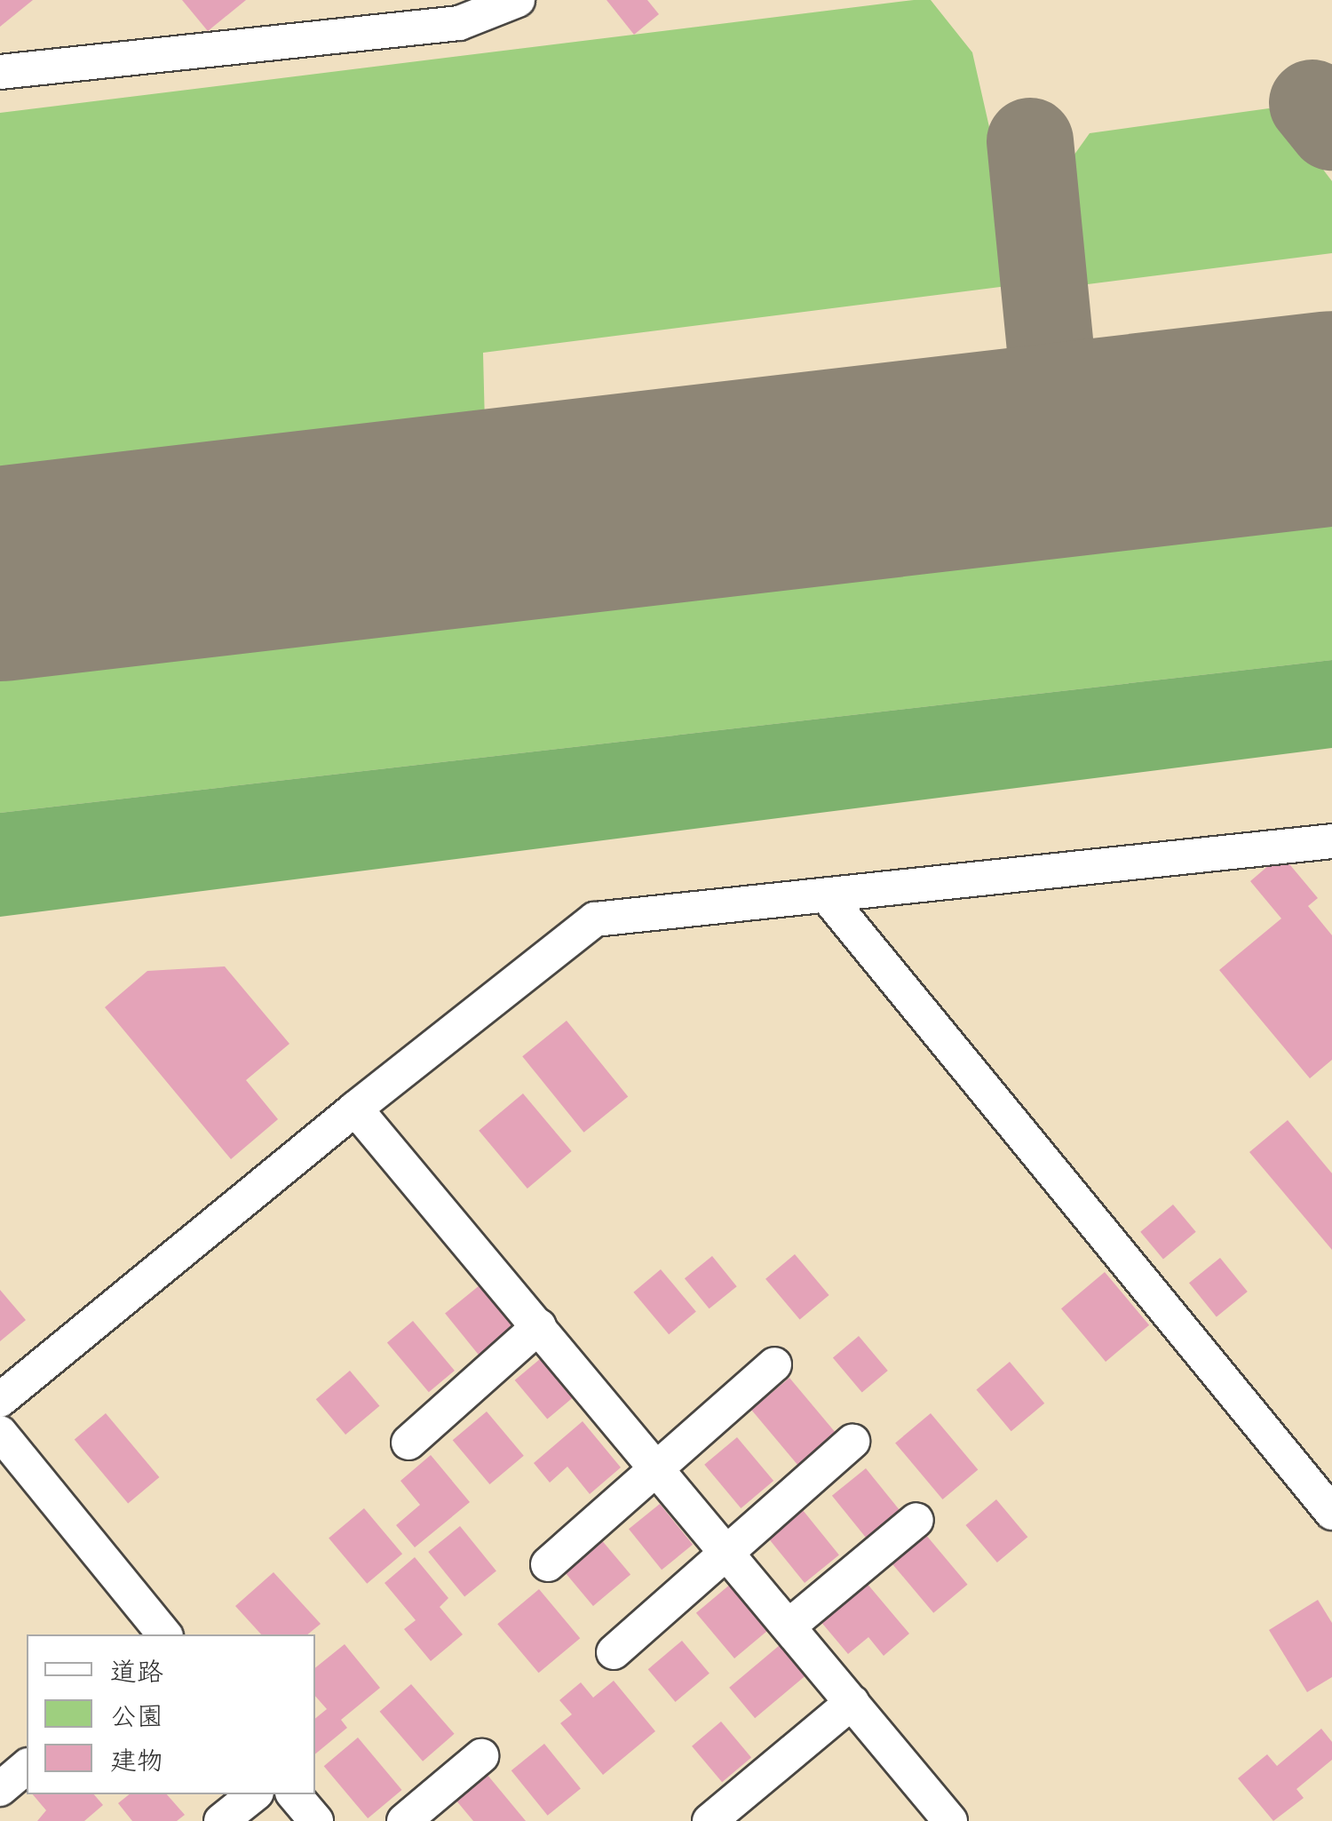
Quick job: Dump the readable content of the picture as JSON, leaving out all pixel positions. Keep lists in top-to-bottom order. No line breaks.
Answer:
{"legend":["道路","公園","建物"]}
